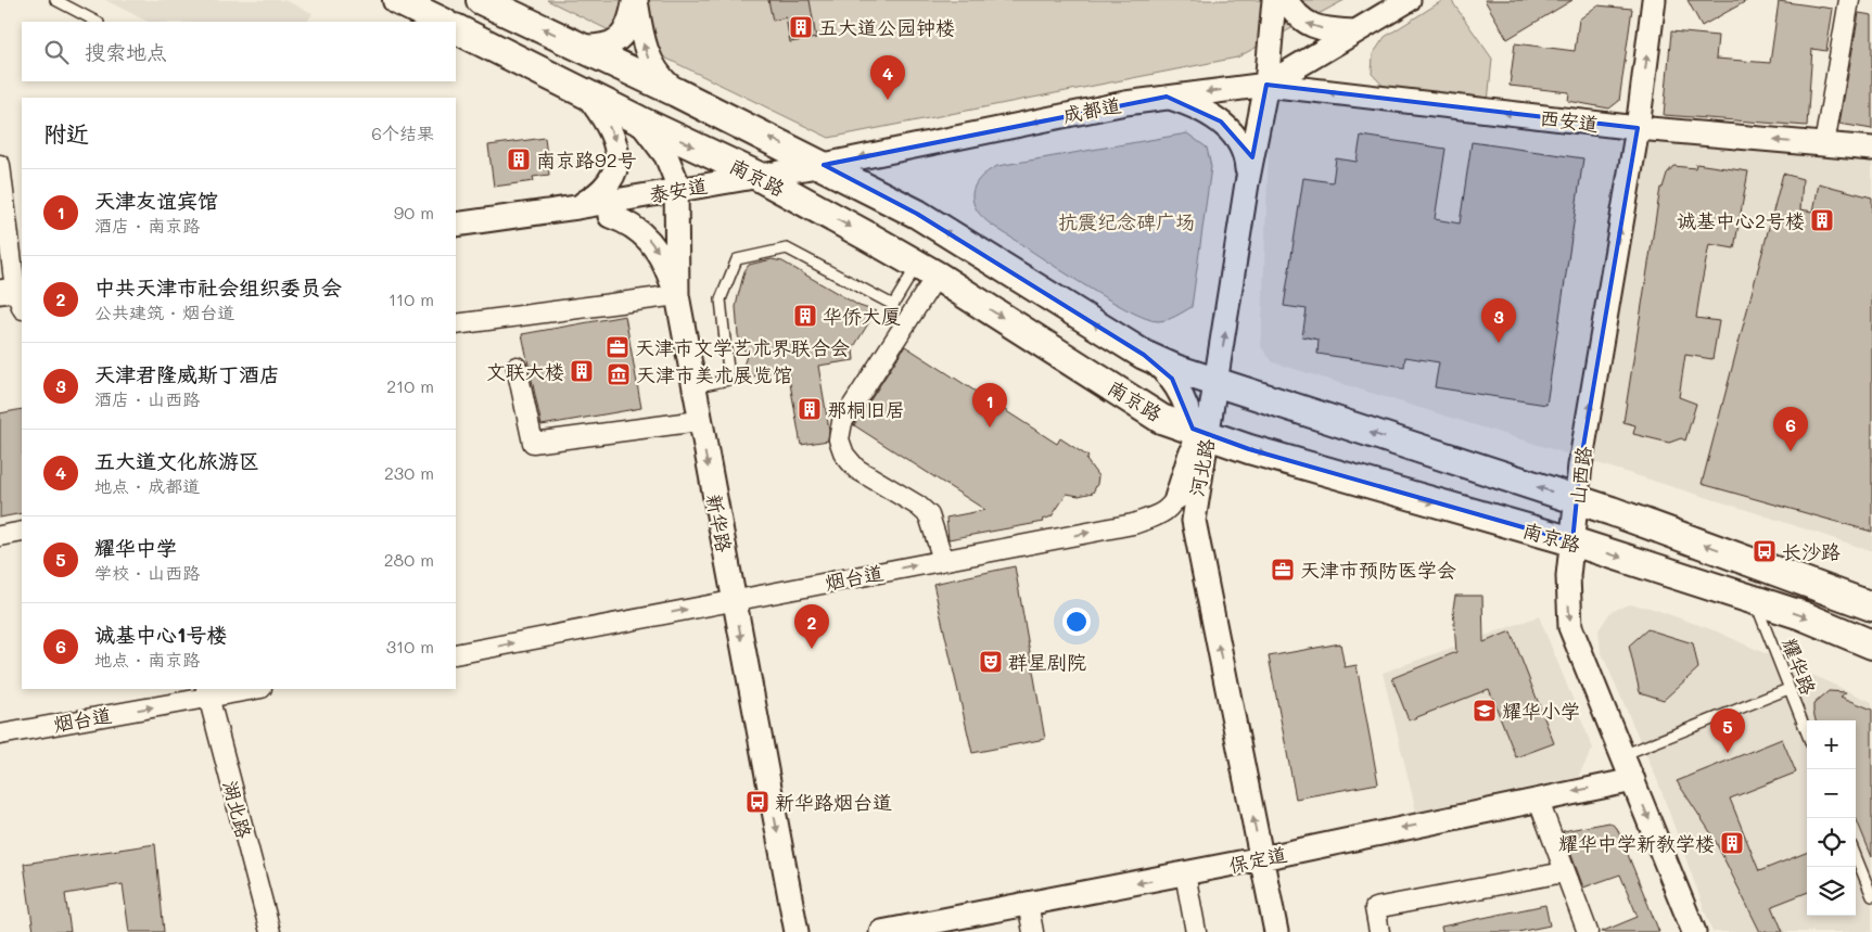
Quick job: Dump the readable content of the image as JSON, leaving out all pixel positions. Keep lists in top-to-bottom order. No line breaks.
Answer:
{"streets":{"main road":["南京路"],"street":["成都道","西安道","泰安道","河北路","山西路","新华路","烟台道","湖北路","保定道"],"lane":["耀华路"]},"crossings":[["成都道","西安道"],["成都道","南京路"],["成都道","泰安道"],["成都道","河北路"],["西安道","河北路"],["西安道","山西路"],["南京路","泰安道"],["南京路","河北路"],["南京路","山西路"],["南京路","新华路"],["南京路","耀华路"],["泰安道","新华路"],["河北路","烟台道"],["河北路","保定道"],["山西路","保定道"],["新华路","烟台道"],["烟台道","湖北路"]],"one_way":["成都道","西安道","河北路","新华路","烟台道","保定道"],"parks":["抗震纪念碑广场"],"places":{"building":["五大道公园钟楼","南京路92号","诚基中心2号楼","华侨大厦","文联大楼","那桐旧居","耀华中学新教学楼"],"office":["天津市文学艺术界联合会","天津市预防医学会"],"museum":["天津市美术展览馆"],"bus stop":["长沙路","新华路烟台道"],"theatre":["群星剧院"],"school or university":["耀华小学"]},"page":{"search":"搜索地点","pins":["4","3","1","6","2","5"],"heading":["附近","6个结果"],"list":[{"mark":"1","name":"天津友谊宾馆","note":"酒店 · 南京路","value":"90 m"},{"mark":"2","name":"中共天津市社会组织委员会","note":"公共建筑 · 烟台道","value":"110 m"},{"mark":"3","name":"天津君隆威斯丁酒店","note":"酒店 · 山西路","value":"210 m"},{"mark":"4","name":"五大道文化旅游区","note":"地点 · 成都道","value":"230 m"},{"mark":"5","name":"耀华中学","note":"学校 · 山西路","value":"280 m"},{"mark":"6","name":"诚基中心1号楼","note":"地点 · 南京路","value":"310 m"}],"map_buttons":["+","−"]}}
